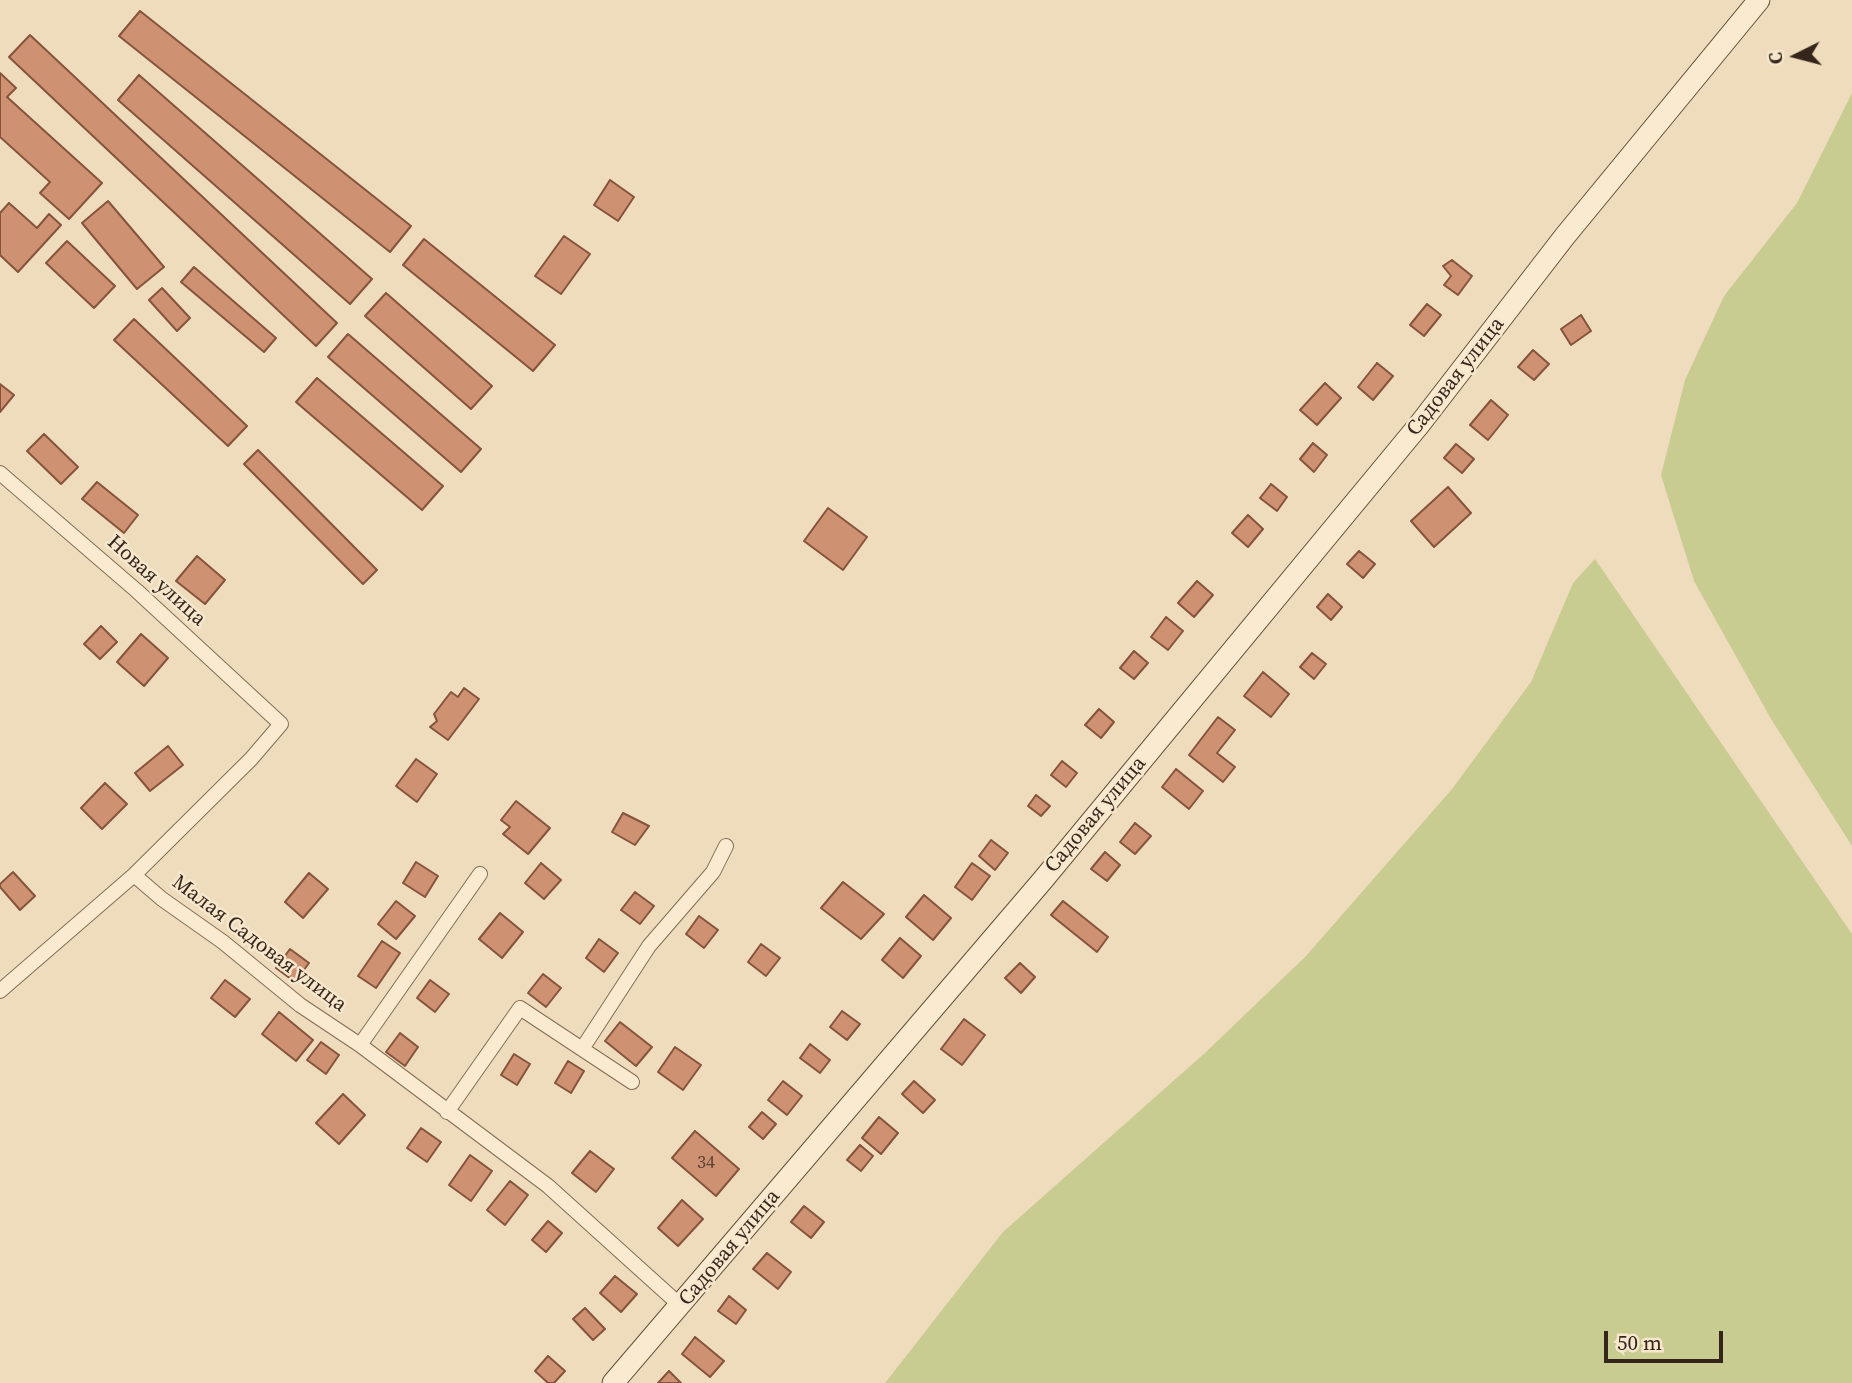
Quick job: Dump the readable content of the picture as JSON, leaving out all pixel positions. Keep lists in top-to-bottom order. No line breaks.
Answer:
{"streets":{"main road":["Садовая улица"],"street":["Новая улица","Малая Садовая улица"]},"crossings":[["Садовая улица","Малая Садовая улица"],["Новая улица","Малая Садовая улица"]],"house_numbers":["34"],"scale_bar":"50 m","north":"left"}
